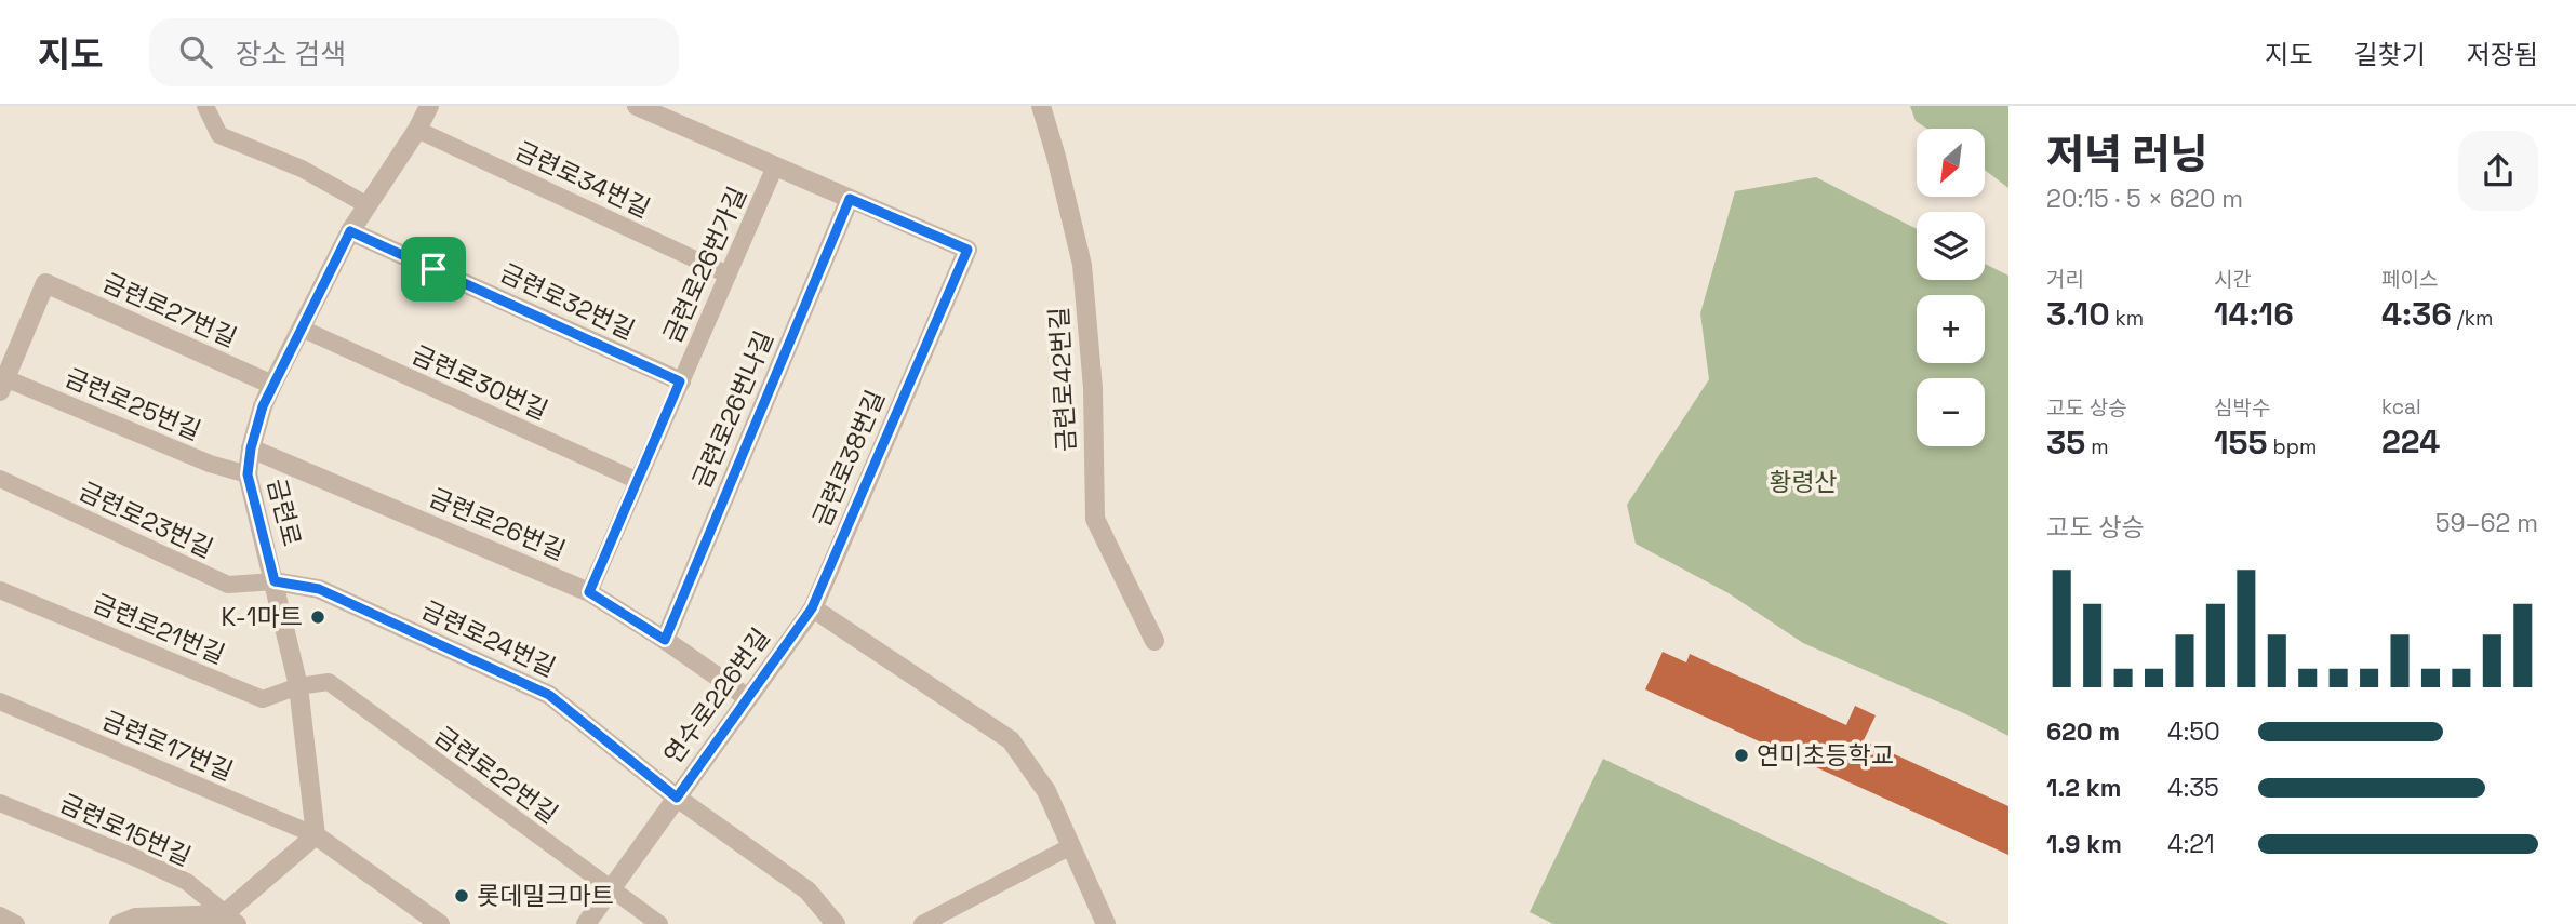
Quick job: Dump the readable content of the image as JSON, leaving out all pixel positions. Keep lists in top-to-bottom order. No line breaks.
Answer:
{"streets":{"street":["금련로32번길","금련로27번길","금련로42번길","금련로26번나길","금련로38번길","금련로","금련로26번길","금련로24번길","연수로226번길"],"lane":["금련로34번길","금련로26번가길","금련로30번길","금련로25번길","금련로23번길","금련로21번길","금련로17번길","금련로22번길","금련로15번길"]},"crossings":[["금련로34번길","금련로26번가길"],["금련로34번길","금련로"],["금련로26번가길","금련로32번길"],["금련로26번가길","금련로30번길"],["금련로26번가길","금련로38번길"],["금련로26번가길","금련로26번길"],["금련로32번길","금련로"],["금련로27번길","금련로25번길"],["금련로27번길","금련로"],["금련로30번길","금련로"],["금련로25번길","금련로"],["금련로26번나길","금련로38번길"],["금련로26번나길","금련로26번길"],["금련로38번길","연수로226번길"],["금련로","금련로23번길"],["금련로","금련로26번길"],["금련로","금련로21번길"],["금련로","금련로24번길"],["금련로","금련로17번길"],["금련로","금련로22번길"],["금련로23번길","금련로24번길"],["금련로26번길","연수로226번길"],["금련로21번길","금련로22번길"],["금련로24번길","연수로226번길"],["연수로226번길","금련로22번길"]],"parks":["황령산"],"places":["K-1마트","연미초등학교","롯데밀크마트"],"north":"bottom left","page":{"header":"지도","search":"장소 검색","nav":["지도","길찾기","저장됨"],"heading":["저녁 러닝","20:15 · 5 × 620 m"],"map_buttons":["+","−"],"stats":[["거리","3.10 km"],["시간","14:16"],["페이스","4:36 /km"],["고도 상승","35 m"],["심박수","155 bpm"],["kcal","224"]],"chart":["고도 상승","59–62 m"],"list":[{"name":"620 m","note":"4:50"},{"name":"1.2 km","note":"4:35"},{"name":"1.9 km","note":"4:21"}]}}
